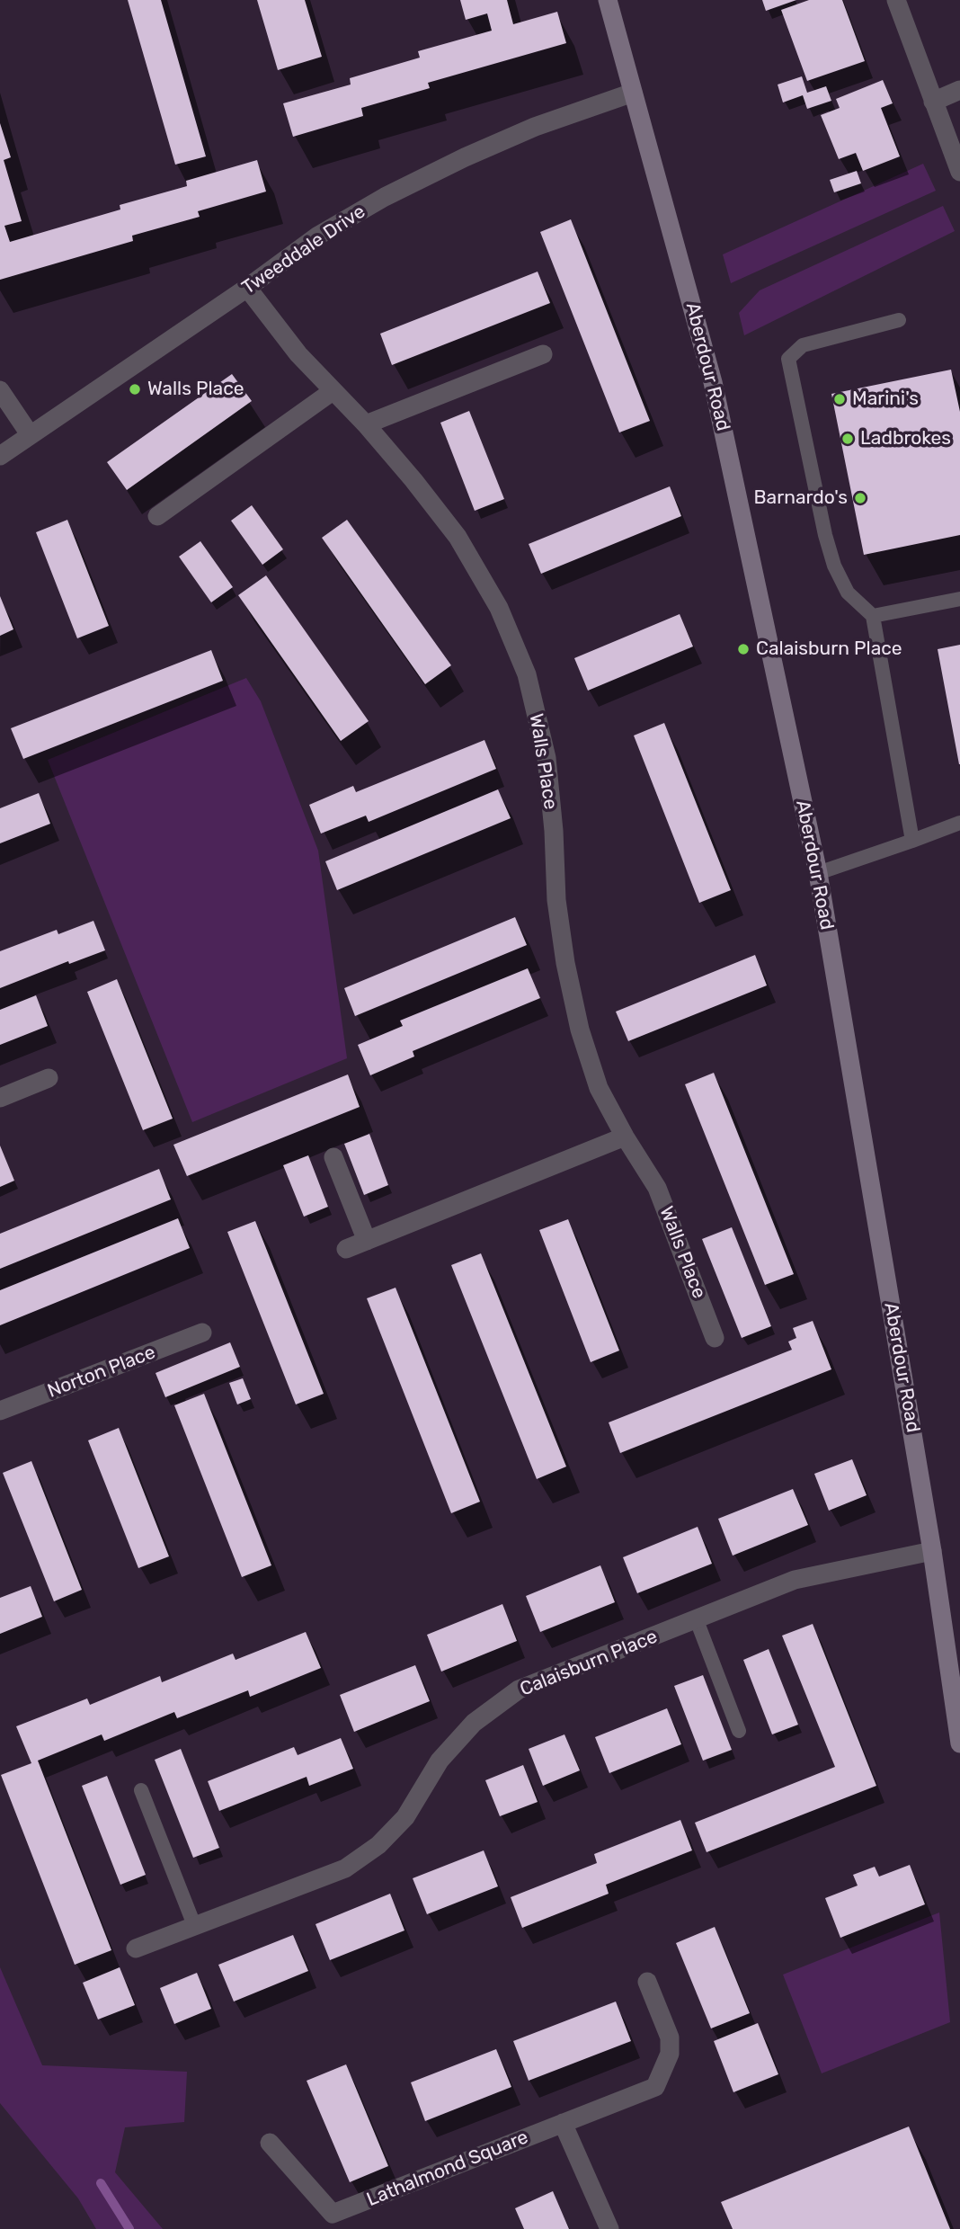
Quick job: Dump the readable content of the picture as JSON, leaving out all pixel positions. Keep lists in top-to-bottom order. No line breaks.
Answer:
{"streets":{"main road":["Aberdour Road"],"street":["Tweeddale Drive","Walls Place","Norton Place","Calaisburn Place","Lathalmond Square"]},"crossings":[["Tweeddale Drive","Aberdour Road"],["Tweeddale Drive","Walls Place"],["Aberdour Road","Calaisburn Place"]],"places":["Walls Place","Marini's","Ladbrokes","Barnardo's","Calaisburn Place"]}
